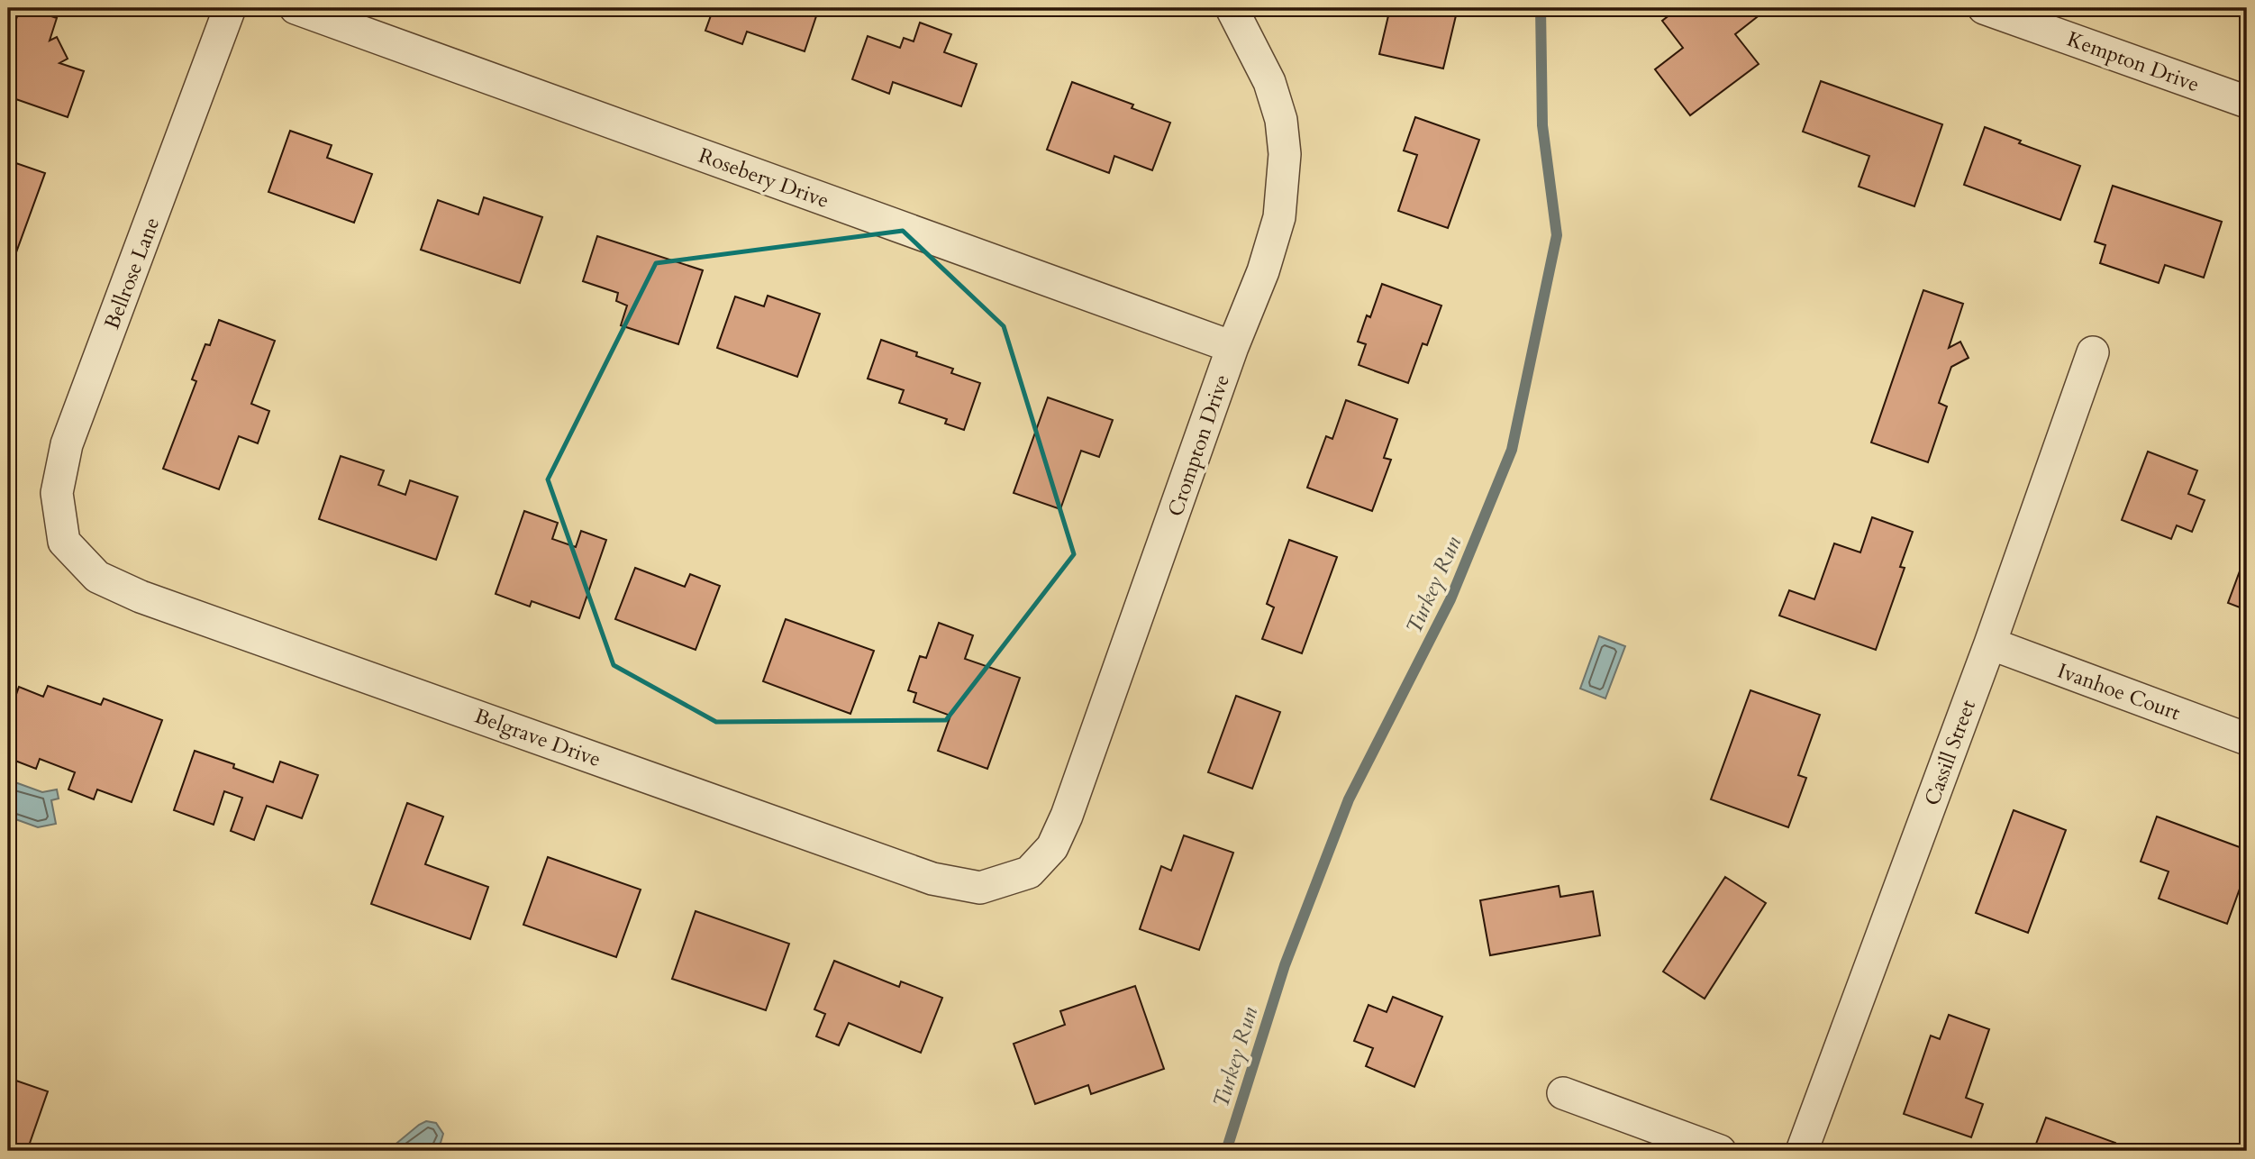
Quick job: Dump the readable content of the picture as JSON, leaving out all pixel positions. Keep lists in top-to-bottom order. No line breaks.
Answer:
{"streets":{"street":["Kempton Drive","Rosebery Drive","Bellrose Lane","Crompton Drive","Ivanhoe Court","Belgrave Drive","Cassill Street"]},"crossings":[["Rosebery Drive","Crompton Drive"],["Bellrose Lane","Belgrave Drive"],["Crompton Drive","Belgrave Drive"],["Ivanhoe Court","Cassill Street"]],"water":["Turkey Run"]}
